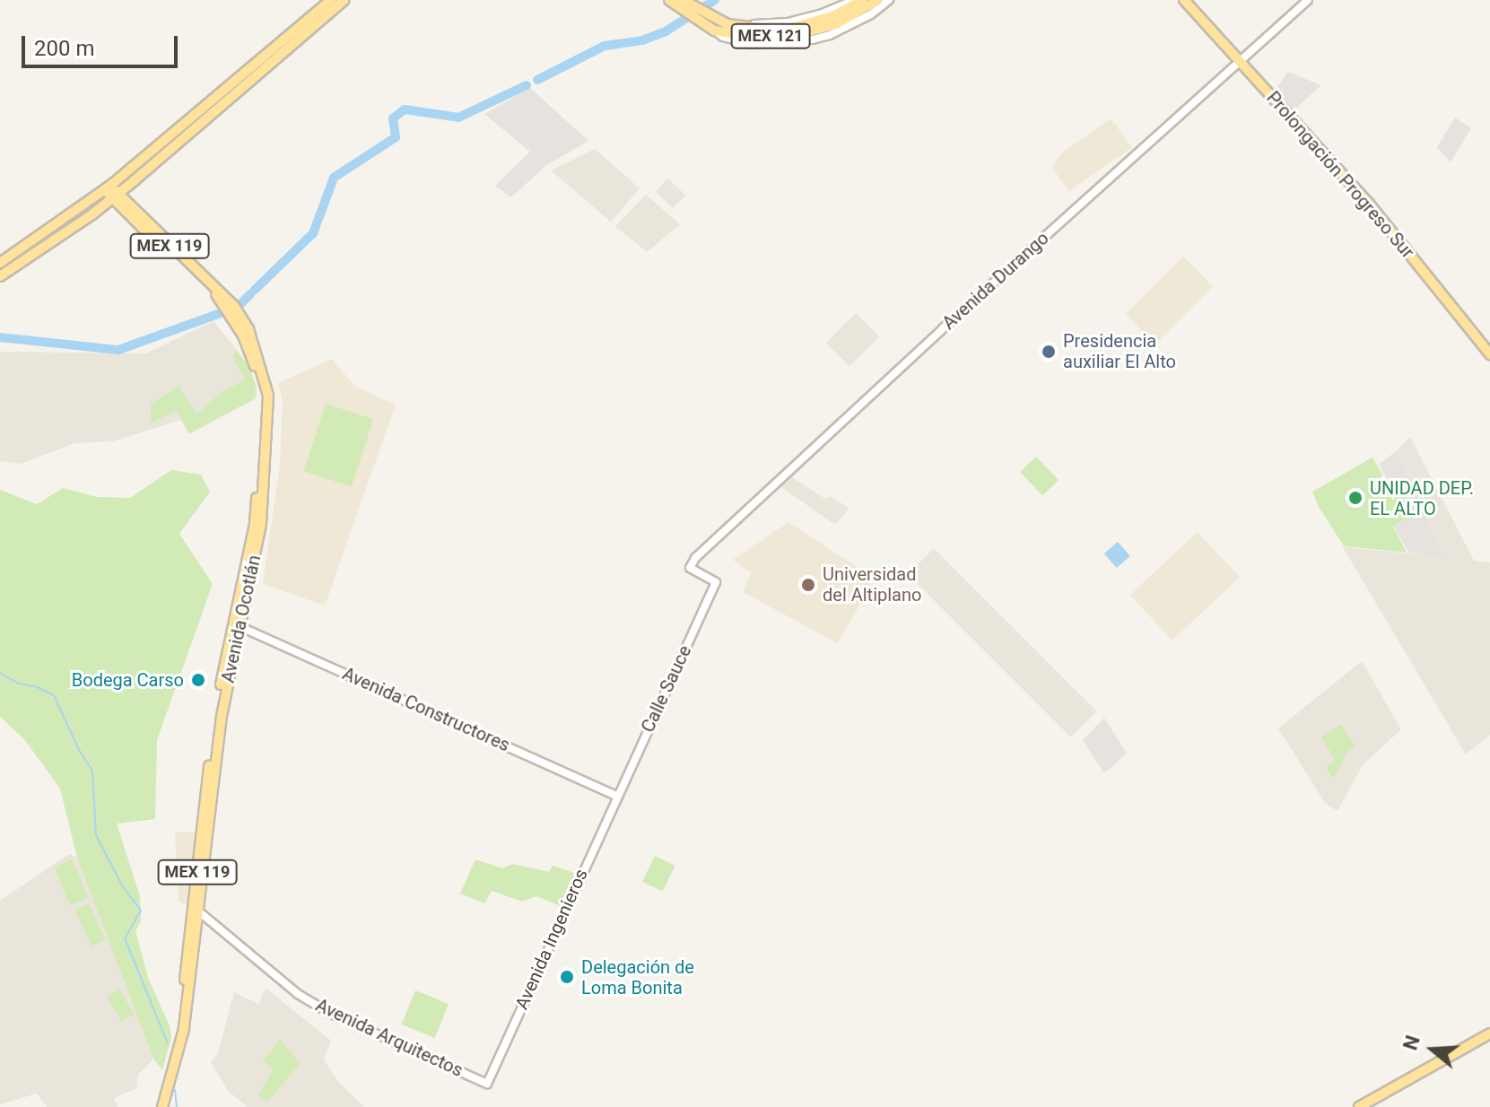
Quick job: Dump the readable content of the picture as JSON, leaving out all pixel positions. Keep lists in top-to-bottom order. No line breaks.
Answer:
{"streets":{"main road":["MEX 121","Prolongación Progreso Sur","MEX 119","Avenida Ocotlán"],"street":["Avenida Durango","Calle Sauce","Avenida Constructores","Avenida Ingenieros","Avenida Arquitectos"]},"crossings":[["Prolongación Progreso Sur","Avenida Durango"],["Avenida Durango","Calle Sauce"],["Avenida Ocotlán","Avenida Constructores"],["Avenida Ocotlán","Avenida Arquitectos"],["Calle Sauce","Avenida Constructores"],["Calle Sauce","Avenida Ingenieros"],["Avenida Constructores","Avenida Ingenieros"],["Avenida Ingenieros","Avenida Arquitectos"]],"places":["Presidencia auxiliar El Alto","UNIDAD DEP. EL ALTO","Universidad del Altiplano","Bodega Carso","Delegación de Loma Bonita"],"scale_bar":"200 m","north":"left"}
